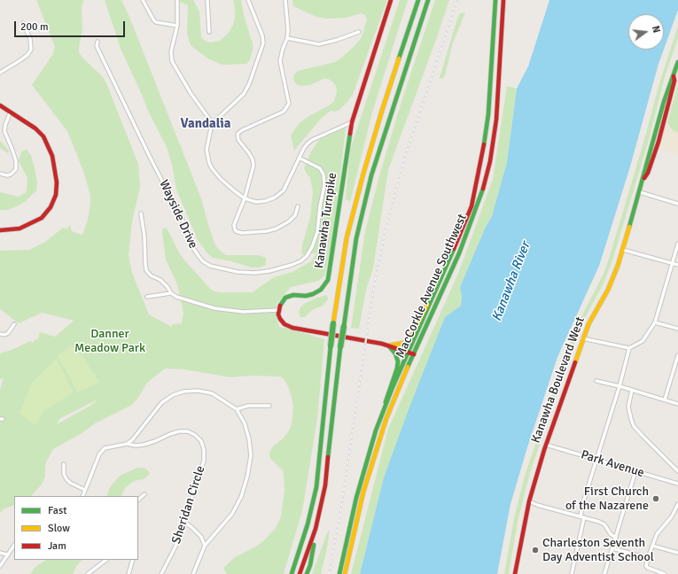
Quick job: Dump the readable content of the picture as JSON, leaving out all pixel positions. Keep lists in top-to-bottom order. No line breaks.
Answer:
{"streets":{"main road":["Kanawha Turnpike","MacCorkle Avenue Southwest","Kanawha Boulevard West"],"street":["Wayside Drive","Park Avenue","Sheridan Circle"]},"crossings":[["Kanawha Boulevard West","Park Avenue"]],"districts":["Vandalia"],"water":["Kanawha River"],"parks":["Danner Meadow Park"],"places":["First Church of the Nazarene","Charleston Seventh Day Adventist School"],"legend":["Fast","Slow","Jam"],"scale_bar":"200 m","north":"right"}
